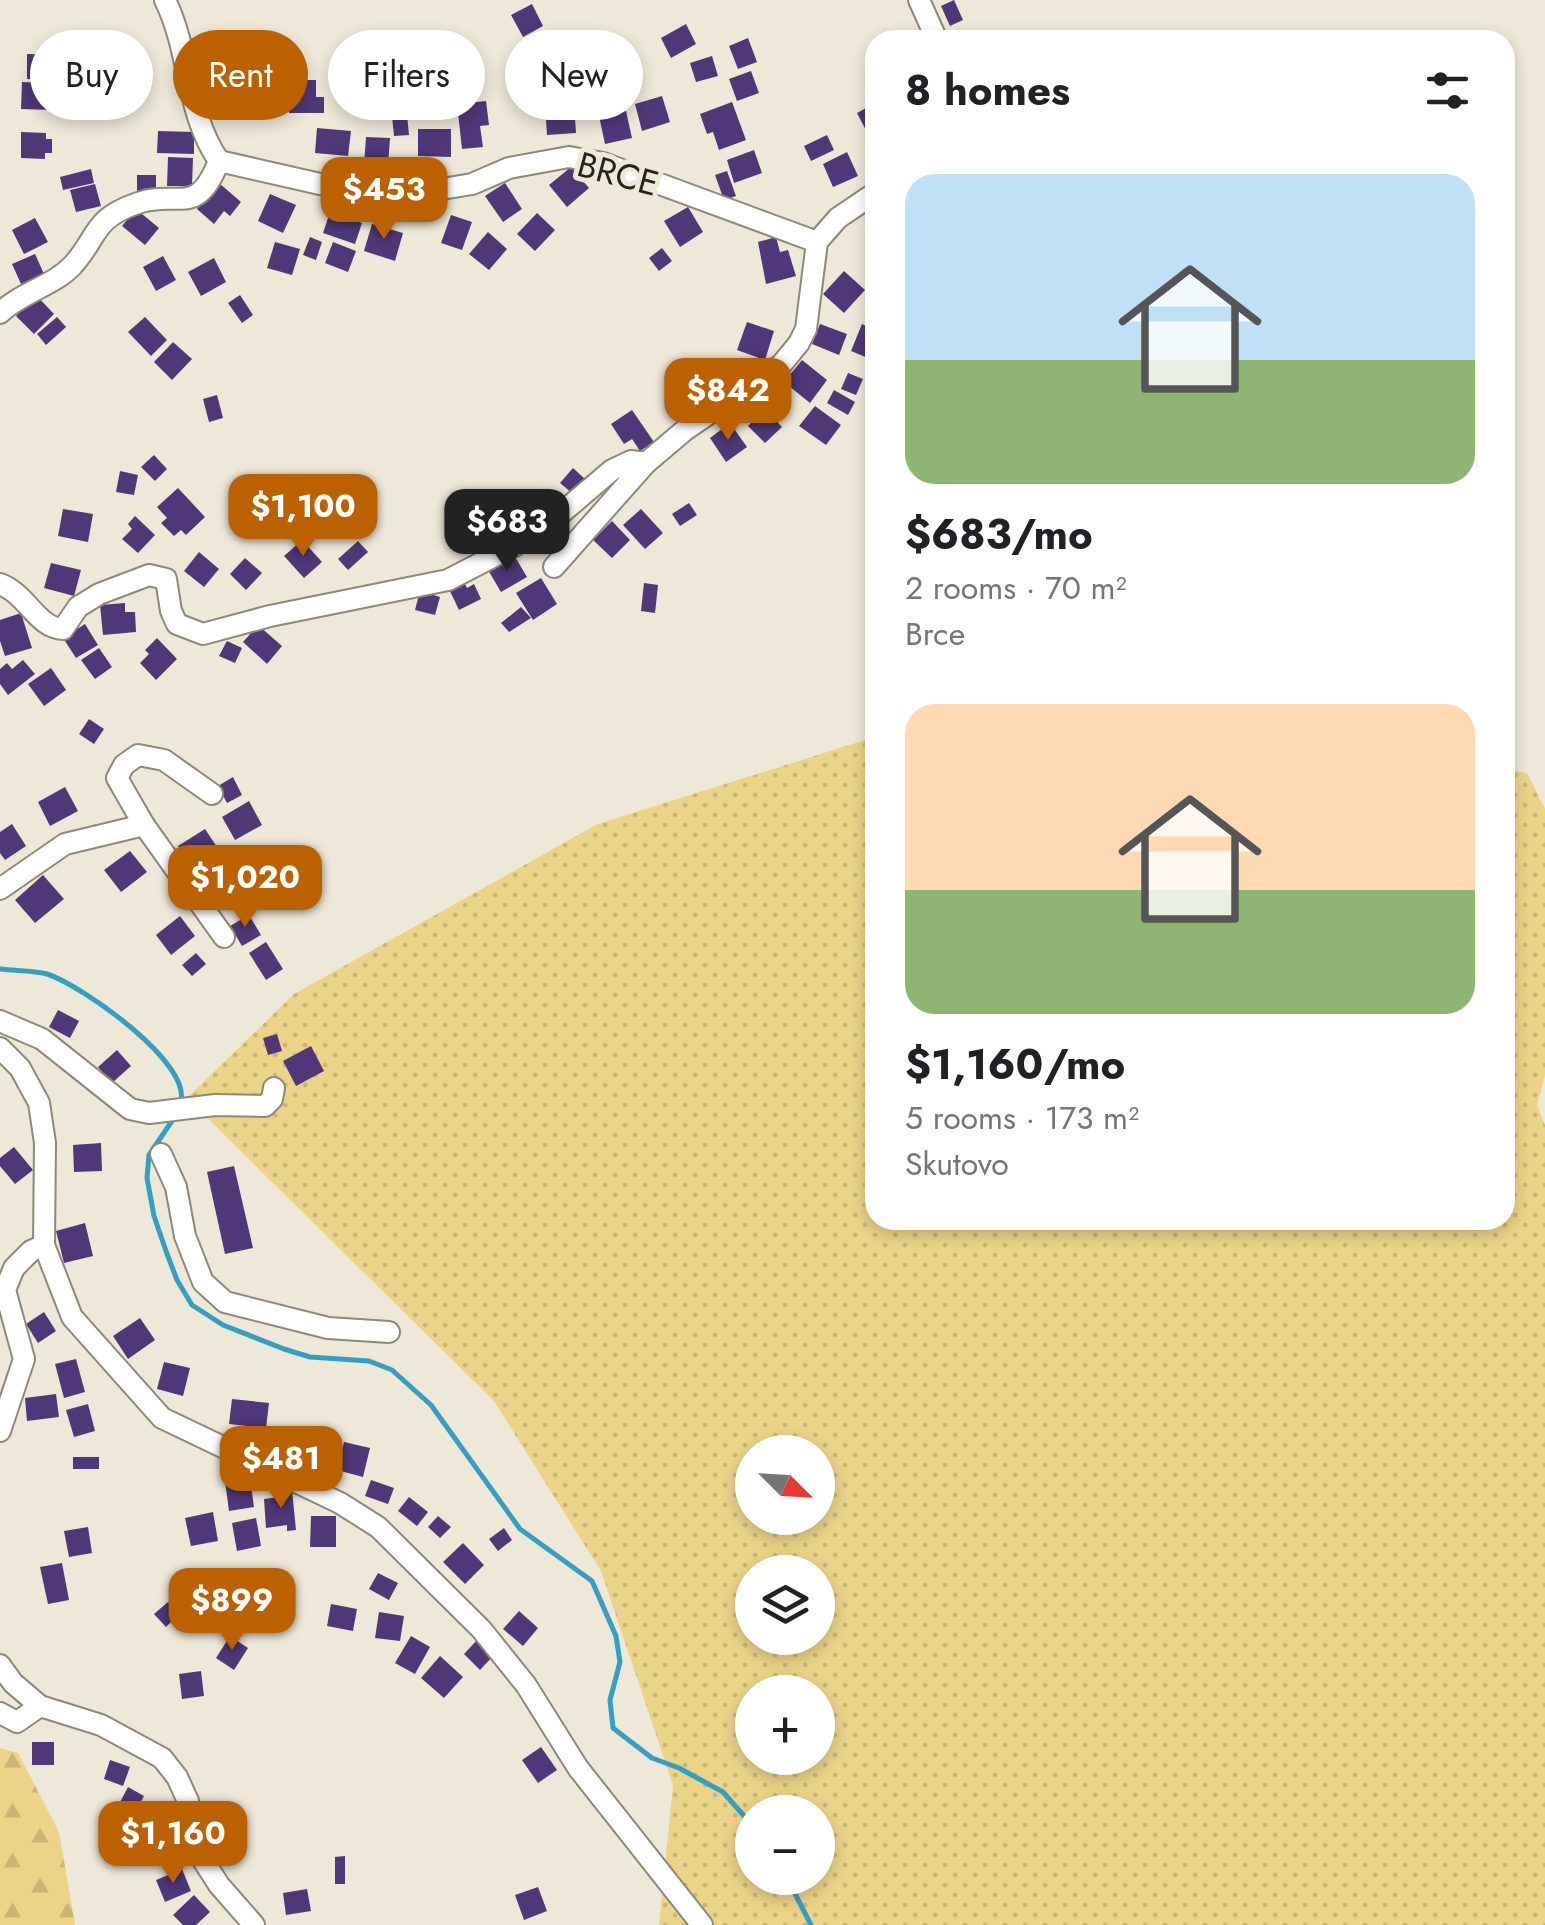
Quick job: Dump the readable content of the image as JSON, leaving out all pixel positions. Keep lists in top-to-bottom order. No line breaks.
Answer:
{"streets":{"street":["BRCE"]},"north":"bottom right","page":{"chip":["Buy","Rent","Filters","New"],"heading":"8 homes","list":[{"name":"$683/mo","note":"2 rooms · 70 m² · Brce"},{"name":"$1,160/mo","note":"5 rooms · 173 m² · Skutovo"}],"price":["$453","$842","$1,100","$683","$1,020","$481","$899","$1,160"],"map_buttons":["+","−"]}}
